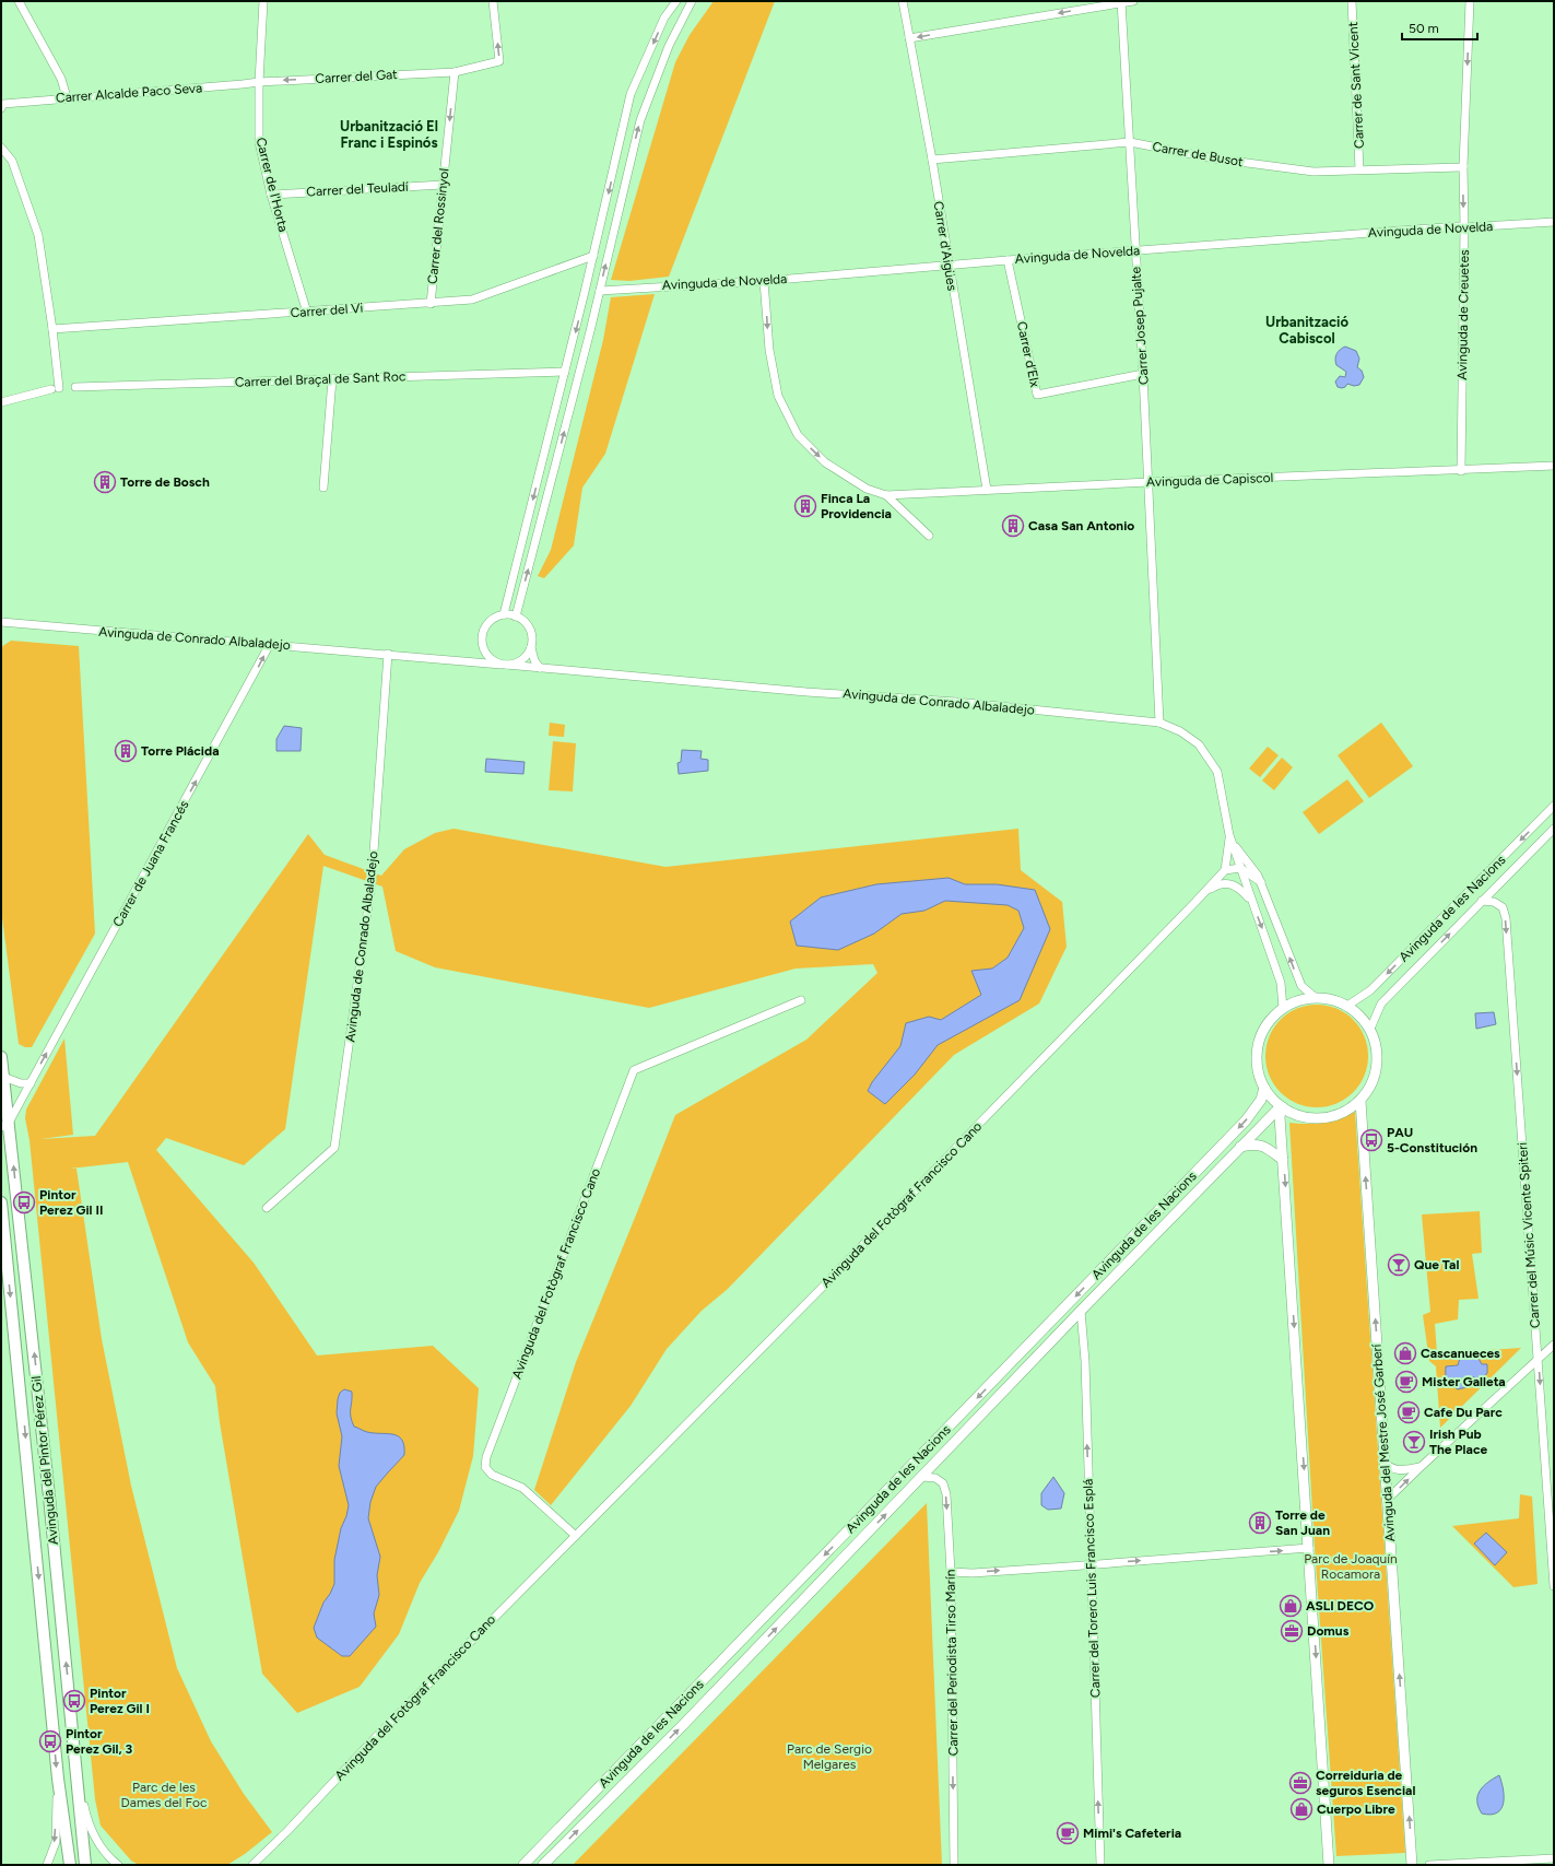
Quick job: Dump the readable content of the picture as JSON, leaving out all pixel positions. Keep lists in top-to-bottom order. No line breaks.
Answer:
{"streets":{"main road":["Avinguda del Pintor Pérez Gil"],"street":["Carrer del Gat","Carrer de Sant Vicent","Carrer Alcalde Paco Seva","Carrer de Busot","Carrer de l'Horta","Carrer del Teuladí","Carrer del Rossinyol","Avinguda de Novelda","Carrer d'Aigües","Carrer del Vi","Avinguda de Creuetes","Carrer Josep Pujalte","Carrer d’Elx","Carrer del Braçal de Sant Roc","Avinguda de Capiscol","Avinguda de Conrado Albaladejo","Carrer de Juana Francés","Avinguda de les Nacions","Avinguda del Fotògraf Francisco Cano","Carrer del Músic Vicente Spiteri","Avinguda del Mestre José Garberí","Carrer del Torero Luis Francisco Esplá","Carrer del Periodista Tirso Marín"]},"crossings":[["Carrer del Gat","Carrer Alcalde Paco Seva"],["Carrer del Gat","Carrer de l'Horta"],["Carrer del Gat","Carrer del Rossinyol"],["Carrer de Sant Vicent","Carrer de Busot"],["Carrer Alcalde Paco Seva","Carrer de l'Horta"],["Carrer de Busot","Carrer d'Aigües"],["Carrer de Busot","Avinguda de Creuetes"],["Carrer de Busot","Carrer Josep Pujalte"],["Carrer de l'Horta","Carrer del Teuladí"],["Carrer de l'Horta","Carrer del Vi"],["Carrer del Teuladí","Carrer del Rossinyol"],["Carrer del Rossinyol","Carrer del Vi"],["Avinguda de Novelda","Carrer d'Aigües"],["Avinguda de Novelda","Avinguda de Creuetes"],["Avinguda de Novelda","Carrer Josep Pujalte"],["Avinguda de Novelda","Carrer d’Elx"],["Avinguda de Novelda","Avinguda de Capiscol"],["Carrer d'Aigües","Avinguda de Capiscol"],["Avinguda de Creuetes","Avinguda de Capiscol"],["Carrer Josep Pujalte","Carrer d’Elx"],["Carrer Josep Pujalte","Avinguda de Capiscol"],["Carrer Josep Pujalte","Avinguda de Conrado Albaladejo"],["Avinguda de Conrado Albaladejo","Carrer de Juana Francés"],["Carrer de Juana Francés","Avinguda del Pintor Pérez Gil"],["Avinguda de les Nacions","Carrer del Músic Vicente Spiteri"],["Avinguda de les Nacions","Avinguda del Mestre José Garberí"],["Avinguda de les Nacions","Carrer del Torero Luis Francisco Esplá"],["Avinguda de les Nacions","Carrer del Periodista Tirso Marín"]],"one_way":["Carrer del Rossinyol","Avinguda de Creuetes","Carrer de Juana Francés","Carrer del Músic Vicente Spiteri","Carrer del Torero Luis Francisco Esplá","Carrer del Periodista Tirso Marín"],"districts":["Urbanització El Franc i Espinós","Urbanització Cabiscol"],"parks":["Parc de Joaquín Rocamora","Parc de Sergio Melgares","Parc de les Dames del Foc"],"places":{"building":["Torre de Bosch","Finca La Providencia","Casa San Antonio","Torre Plácida","Torre de San Juan"],"bus stop":["PAU 5-Constitución","Pintor Perez Gil II","Pintor Perez Gil I","Pintor Perez Gil, 3"],"bar":["Que Tal","Irish Pub The Place"],"shop":["Cascanueces","ASLI DECO","Cuerpo Libre"],"cafe":["Mister Galleta","Cafe Du Parc","Mimi's Cafeteria"],"office":["Domus","Correiduria de seguros Esencial"]},"scale_bar":"50 m"}
